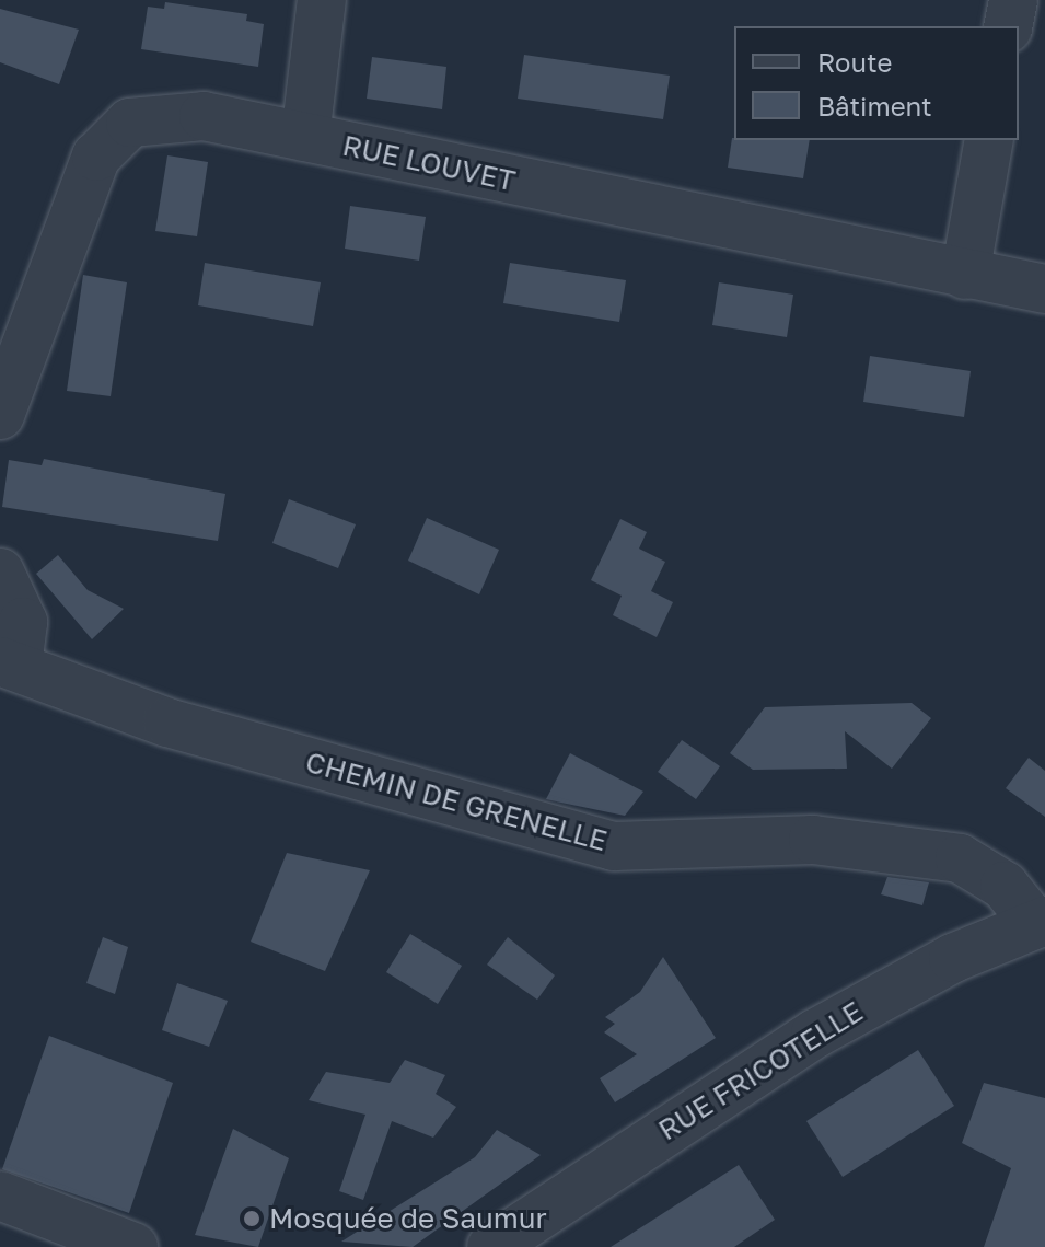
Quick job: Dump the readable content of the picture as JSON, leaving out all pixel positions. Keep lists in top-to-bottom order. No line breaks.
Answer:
{"streets":{"street":["RUE LOUVET","CHEMIN DE GRENELLE","RUE FRICOTELLE"]},"crossings":[["CHEMIN DE GRENELLE","RUE FRICOTELLE"]],"places":["Mosquée de Saumur"],"legend":["Route","Bâtiment"]}
